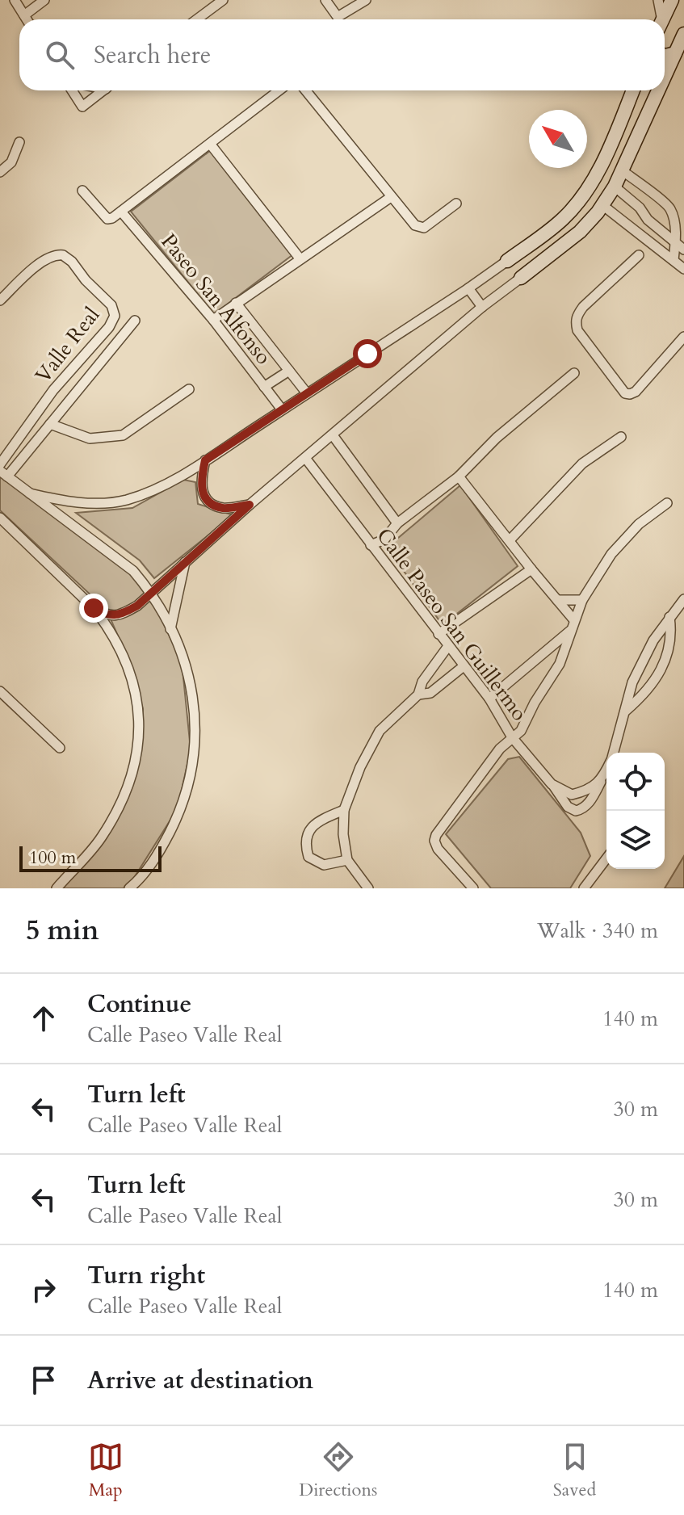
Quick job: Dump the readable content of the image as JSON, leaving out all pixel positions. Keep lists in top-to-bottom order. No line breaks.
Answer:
{"streets":{"street":["Paseo San Alfonso","Valle Real","Calle Paseo San Guillermo"]},"scale_bar":"100 m","north":"top left","page":{"search":"Search here","scale":"100 m","heading":["5 min","Walk · 340 m"],"list":[["Continue","Calle Paseo Valle Real","140 m"],["Turn left","Calle Paseo Valle Real","30 m"],["Turn left","Calle Paseo Valle Real","30 m"],["Turn right","Calle Paseo Valle Real","140 m"],"Arrive at destination"],"nav":["Map","Directions","Saved"]}}
